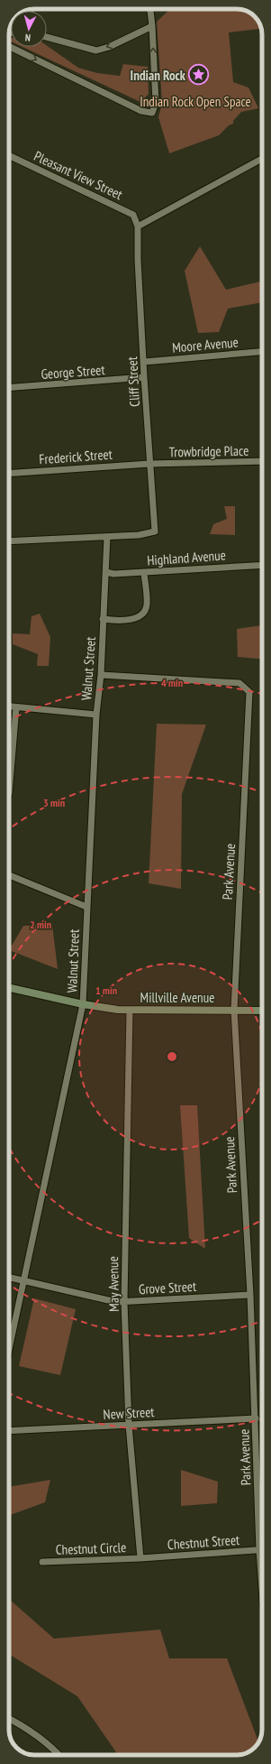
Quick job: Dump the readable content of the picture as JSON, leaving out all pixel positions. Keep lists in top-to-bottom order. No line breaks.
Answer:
{"streets":{"street":["Pleasant View Street","Moore Avenue","George Street","Cliff Street","Trowbridge Place","Frederick Street","Highland Avenue","Walnut Street","Park Avenue","Millville Avenue","May Avenue","Grove Street","New Street","Chestnut Street","Chestnut Circle"]},"crossings":[["Pleasant View Street","Cliff Street"],["Moore Avenue","Cliff Street"],["George Street","Cliff Street"],["Cliff Street","Trowbridge Place"],["Cliff Street","Frederick Street"],["Cliff Street","Walnut Street"],["Trowbridge Place","Frederick Street"],["Highland Avenue","Walnut Street"],["Walnut Street","Park Avenue"],["Walnut Street","Millville Avenue"],["Walnut Street","Grove Street"],["Park Avenue","Millville Avenue"],["Park Avenue","Grove Street"],["Park Avenue","New Street"],["Park Avenue","Chestnut Street"],["Millville Avenue","May Avenue"],["May Avenue","Grove Street"],["May Avenue","New Street"],["May Avenue","Chestnut Street"],["May Avenue","Chestnut Circle"],["Chestnut Street","Chestnut Circle"]],"parks":["Indian Rock Open Space"],"places":{"place":["Indian Rock"]},"north":"bottom","rings":["4 min","3 min","2 min","1 min"]}
